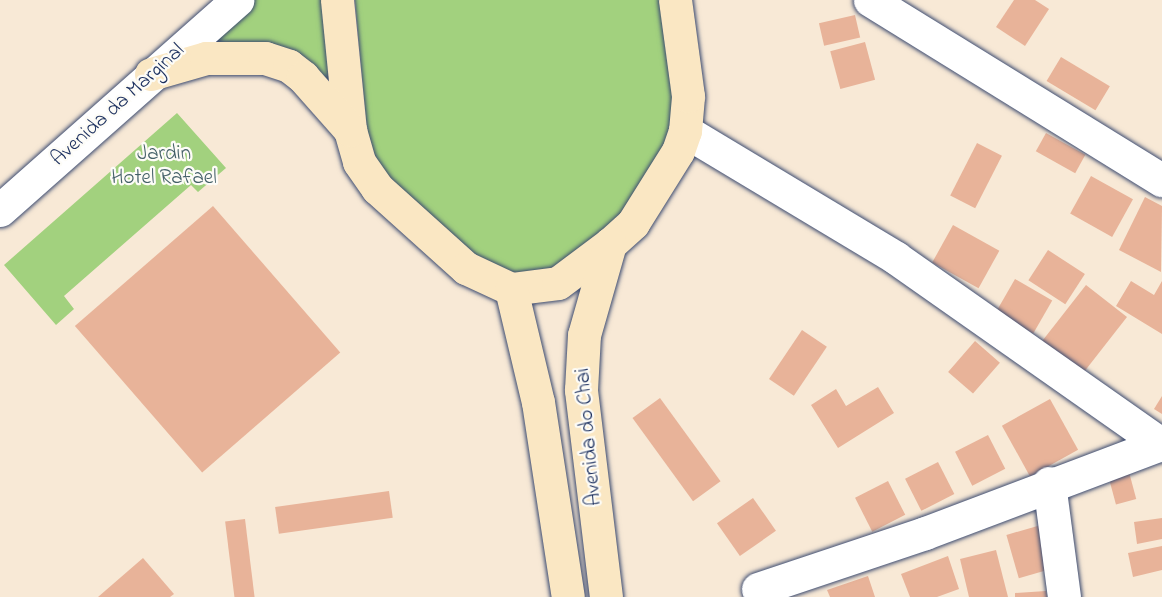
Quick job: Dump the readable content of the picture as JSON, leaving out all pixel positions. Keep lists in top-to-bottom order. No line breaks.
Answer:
{"streets":{"main road":["Avenida do Chai"],"street":["Avenida da Marginal"]},"parks":["Jardin Hotel Rafael"]}
